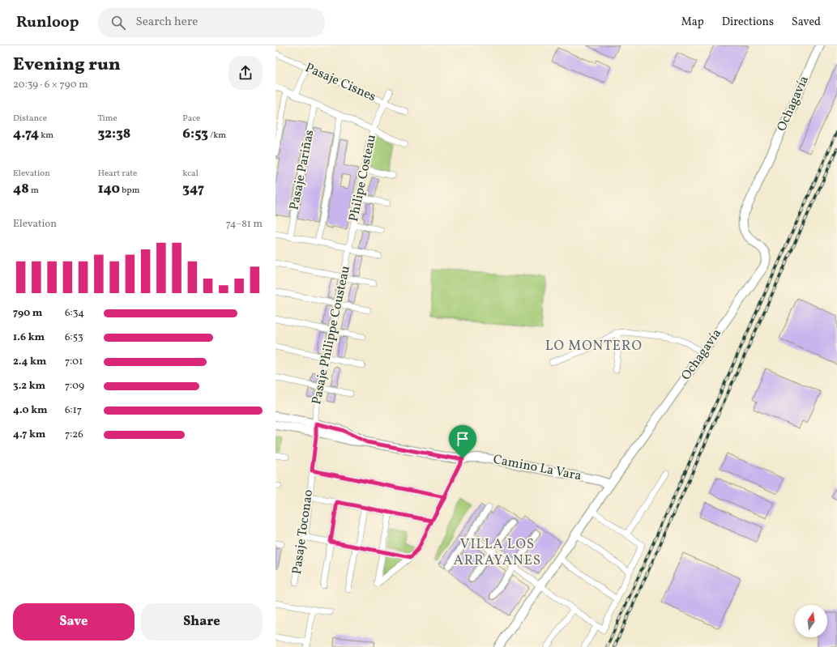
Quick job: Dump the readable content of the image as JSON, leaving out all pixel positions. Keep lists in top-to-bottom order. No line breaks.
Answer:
{"streets":{"main road":["Ochagavía","Camino La Vara"],"street":["Pasaje Cisnes","Pasaje Pariñas","Philipe Costeau","Pasaje Philippe Cousteau","Pasaje Toconao"]},"crossings":[["Pasaje Cisnes","Philipe Costeau"],["Ochagavía","Camino La Vara"],["Philipe Costeau","Pasaje Philippe Cousteau"],["Pasaje Philippe Cousteau","Camino La Vara"],["Pasaje Philippe Cousteau","Pasaje Toconao"],["Camino La Vara","Pasaje Toconao"]],"districts":["LO MONTERO","VILLA LOS ARRAYANES"],"north":"top","page":{"header":"Runloop","search":"Search here","nav":["Map","Directions","Saved"],"heading":["Evening run","20:39 · 6 × 790 m"],"stats":[["Distance","4.74 km"],["Time","32:38"],["Pace","6:53 /km"],["Elevation","48 m"],["Heart rate","140 bpm"],["kcal","347"]],"chart":["Elevation","74–81 m"],"list":[{"name":"790 m","note":"6:34"},{"name":"1.6 km","note":"6:53"},{"name":"2.4 km","note":"7:01"},{"name":"3.2 km","note":"7:09"},{"name":"4.0 km","note":"6:17"},{"name":"4.7 km","note":"7:26"}],"buttons":["Save","Share"]}}
